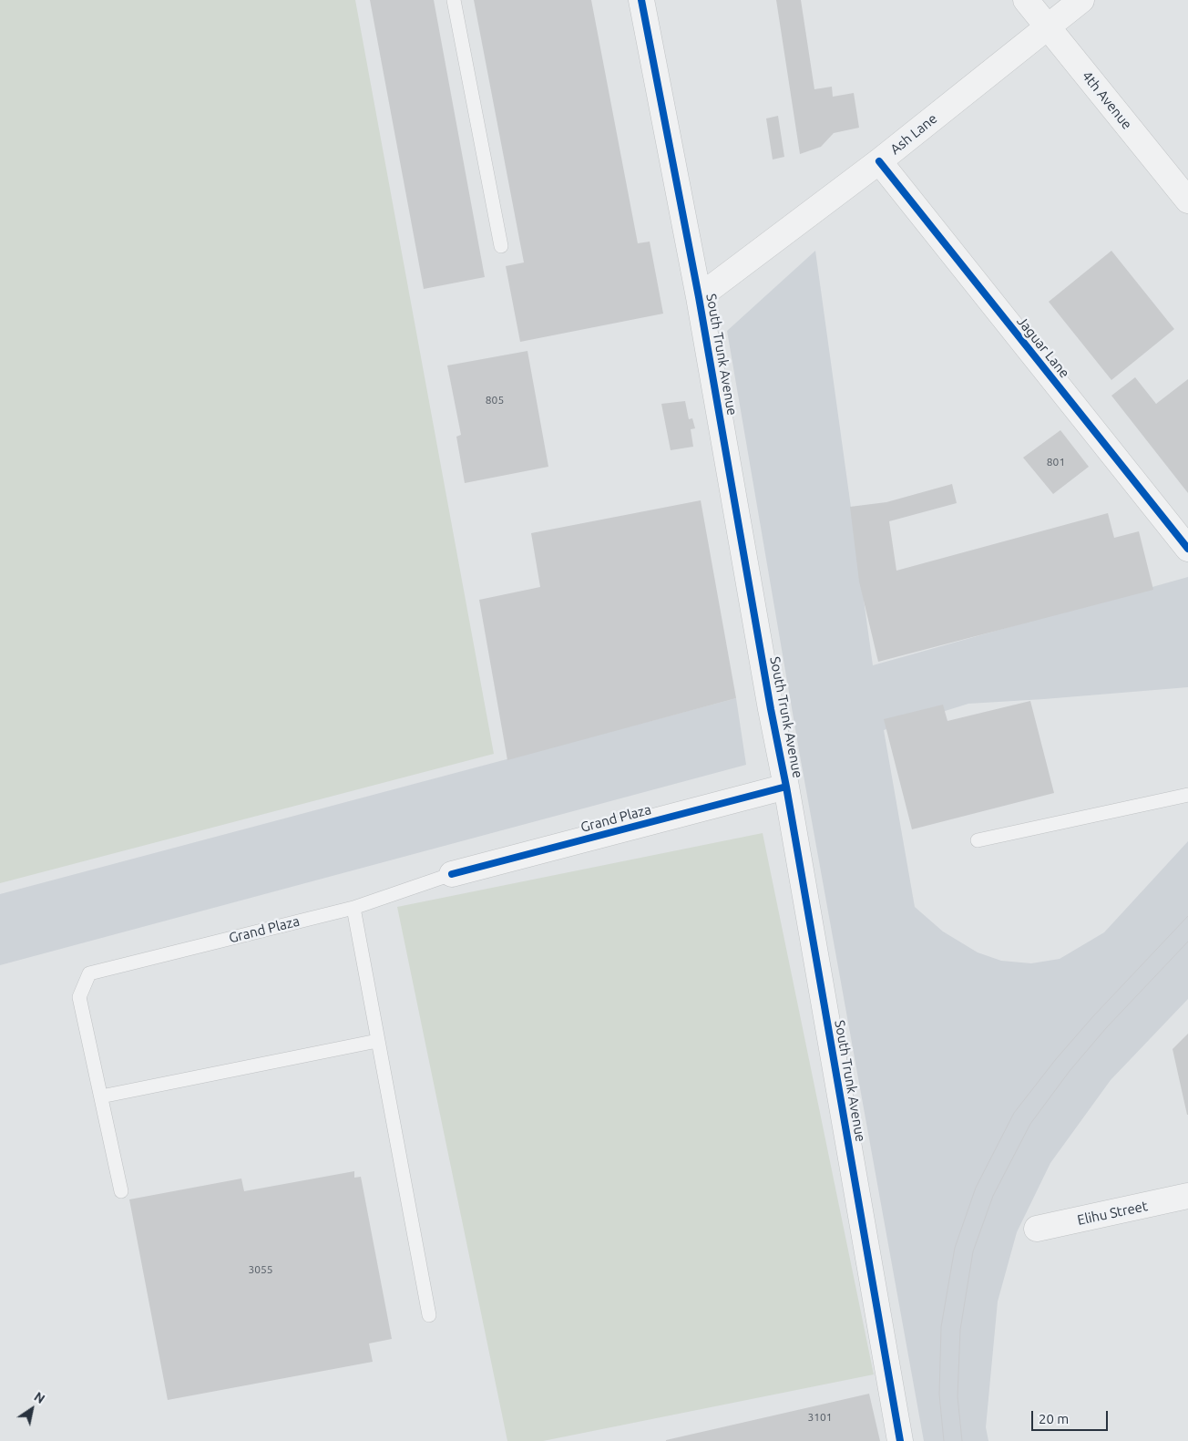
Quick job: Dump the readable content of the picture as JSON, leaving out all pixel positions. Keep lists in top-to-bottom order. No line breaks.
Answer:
{"streets":{"street":["4th Avenue","Ash Lane","Jaguar Lane","South Trunk Avenue","Grand Plaza","Elihu Street"]},"crossings":[["4th Avenue","Ash Lane"],["Ash Lane","Jaguar Lane"],["Ash Lane","South Trunk Avenue"],["South Trunk Avenue","Grand Plaza"]],"house_numbers":["805","801","3055","3101"],"scale_bar":"20 m","north":"top right"}
